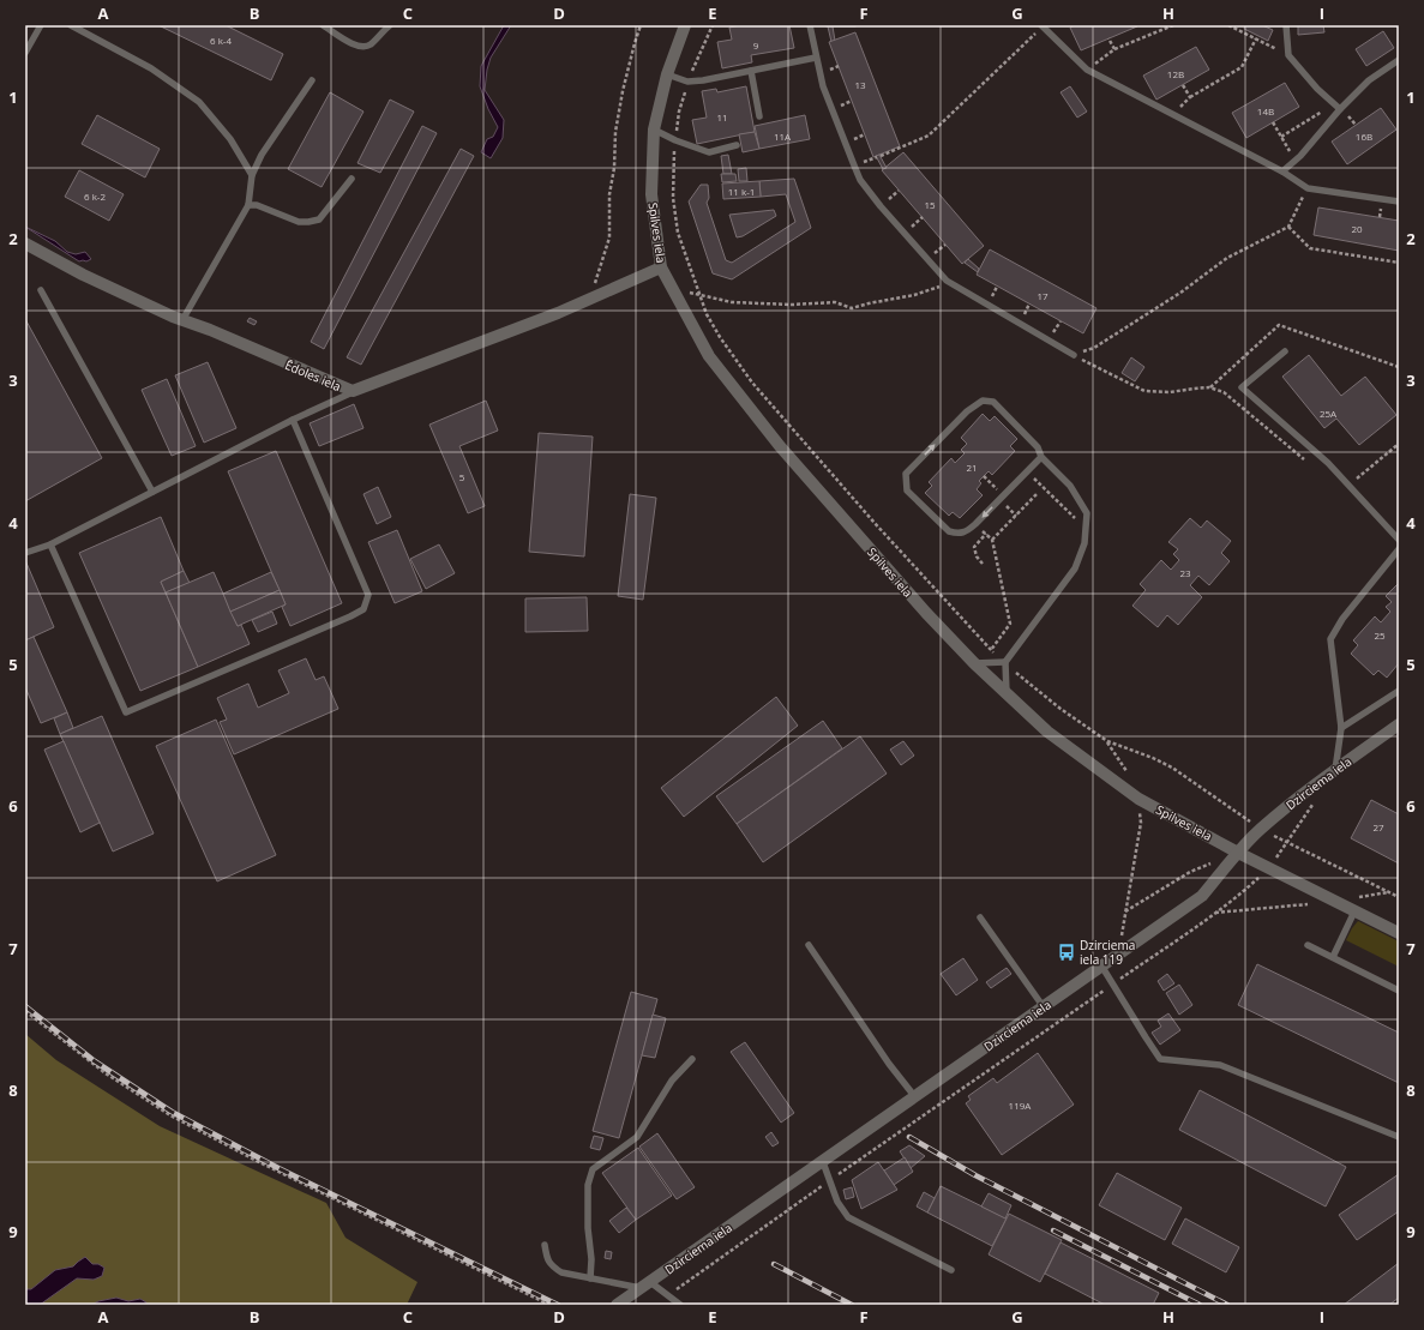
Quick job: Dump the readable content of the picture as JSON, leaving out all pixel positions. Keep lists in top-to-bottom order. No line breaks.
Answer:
{"streets":{"street":["Spilves iela","Ēdoles iela","Dzirciema iela"]},"crossings":[["Spilves iela","Ēdoles iela"],["Spilves iela","Dzirciema iela"]],"places":{"bus stop":["Dzirciema iela 119"]},"house_numbers":["6 k-4","9","12B","13","14B","11","11A","16B","11 k-1","6 k-2","15","20","17","25A","21","5","23","25","27","119A"],"grid":{"columns":["A","B","C","D","E","F","G","H","I"],"rows":["1","2","3","4","5","6","7","8","9"]}}
